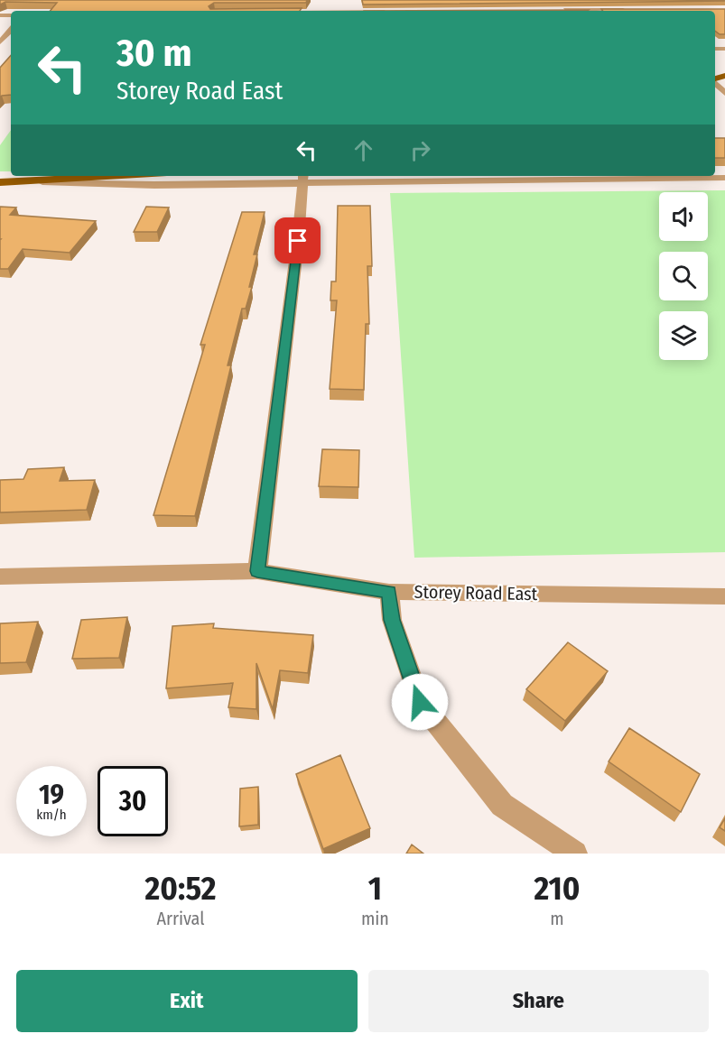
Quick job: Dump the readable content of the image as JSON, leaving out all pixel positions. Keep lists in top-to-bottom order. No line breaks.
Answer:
{"streets":{"street":["Storey Road East"]},"page":{"turn":["30 m","Storey Road East"],"speed":"19 km/h","limit":"30","eta":["20:52","Arrival","1","min","210","m"],"buttons":["Exit","Share"]}}
